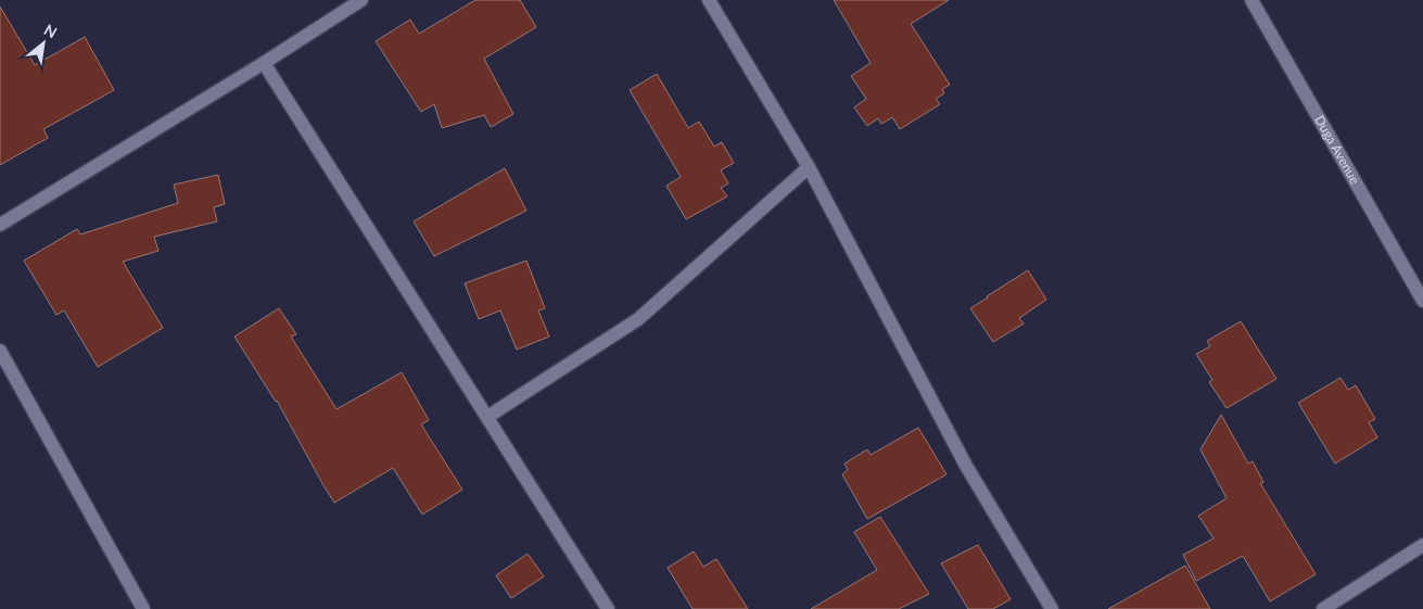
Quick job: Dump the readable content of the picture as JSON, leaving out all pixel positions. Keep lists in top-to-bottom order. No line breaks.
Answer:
{"streets":{"street":["Duga Avenue"]},"north":"top right"}
